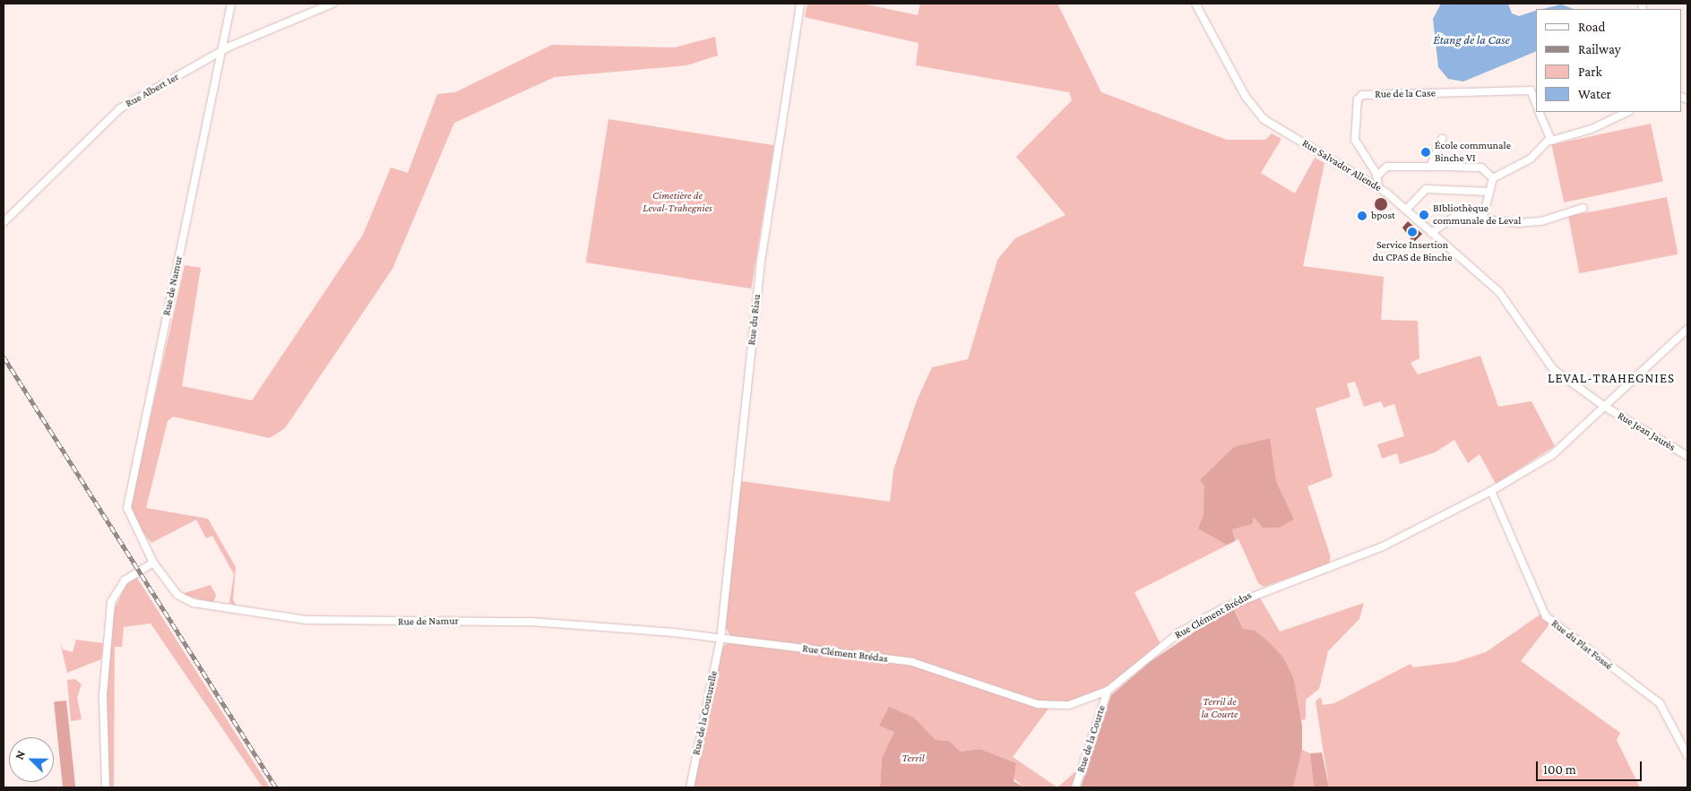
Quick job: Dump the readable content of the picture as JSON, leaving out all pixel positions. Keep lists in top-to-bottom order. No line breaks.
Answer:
{"streets":{"street":["Rue Albert 1er","Rue de la Case","Rue Salvador Allende","Rue de Namur","Rue du Riau","Rue Jean Jaurès","Rue Clément Brédas","Rue du Plat Fossé","Rue de la Couturelle","Rue de la Courte"]},"crossings":[["Rue Albert 1er","Rue de Namur"],["Rue de la Case","Rue Salvador Allende"],["Rue Salvador Allende","Rue Jean Jaurès"],["Rue Salvador Allende","Rue Clément Brédas"],["Rue de Namur","Rue du Riau"],["Rue de Namur","Rue Clément Brédas"],["Rue de Namur","Rue de la Couturelle"],["Rue du Riau","Rue Clément Brédas"],["Rue du Riau","Rue de la Couturelle"],["Rue Jean Jaurès","Rue Clément Brédas"],["Rue Clément Brédas","Rue du Plat Fossé"],["Rue Clément Brédas","Rue de la Couturelle"],["Rue Clément Brédas","Rue de la Courte"]],"districts":["LEVAL-TRAHEGNIES"],"water":["Étang de la Case"],"parks":["Cimetière de Leval-Trahegnies","Terril de la Courte","Terril"],"places":["École communale Binche VI","BIbliothèque communale de Leval","bpost","Service Insertion du CPAS de Binche"],"legend":["Road","Railway","Park","Water"],"scale_bar":"100 m","north":"top left"}
